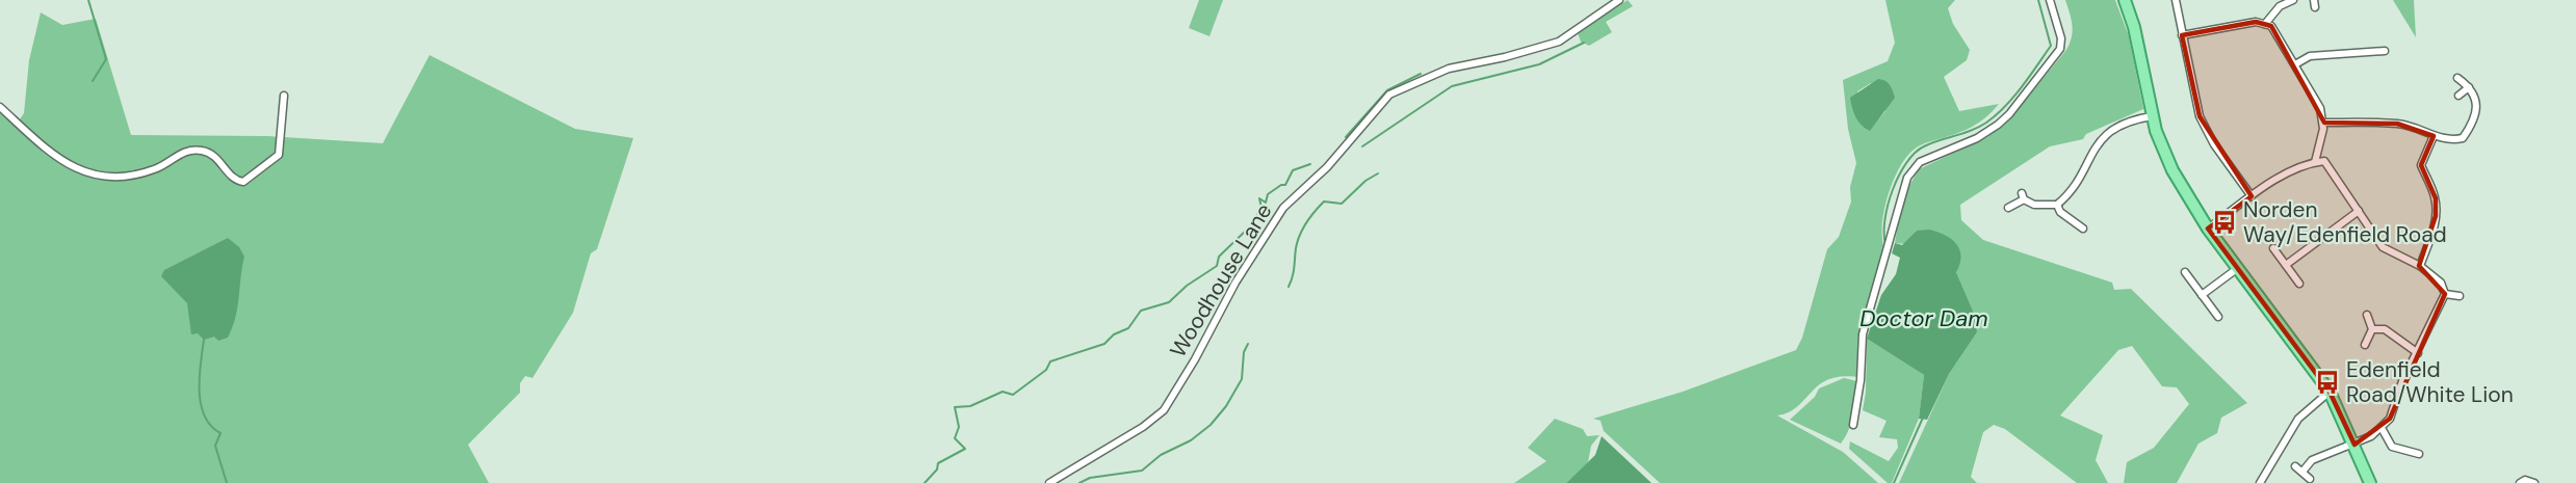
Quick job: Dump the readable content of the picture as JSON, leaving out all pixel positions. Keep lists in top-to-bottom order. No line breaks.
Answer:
{"streets":{"street":["Woodhouse Lane"]},"water":["Doctor Dam"],"places":{"bus stop":["Norden Way/Edenfield Road","Edenfield Road/White Lion"]}}
